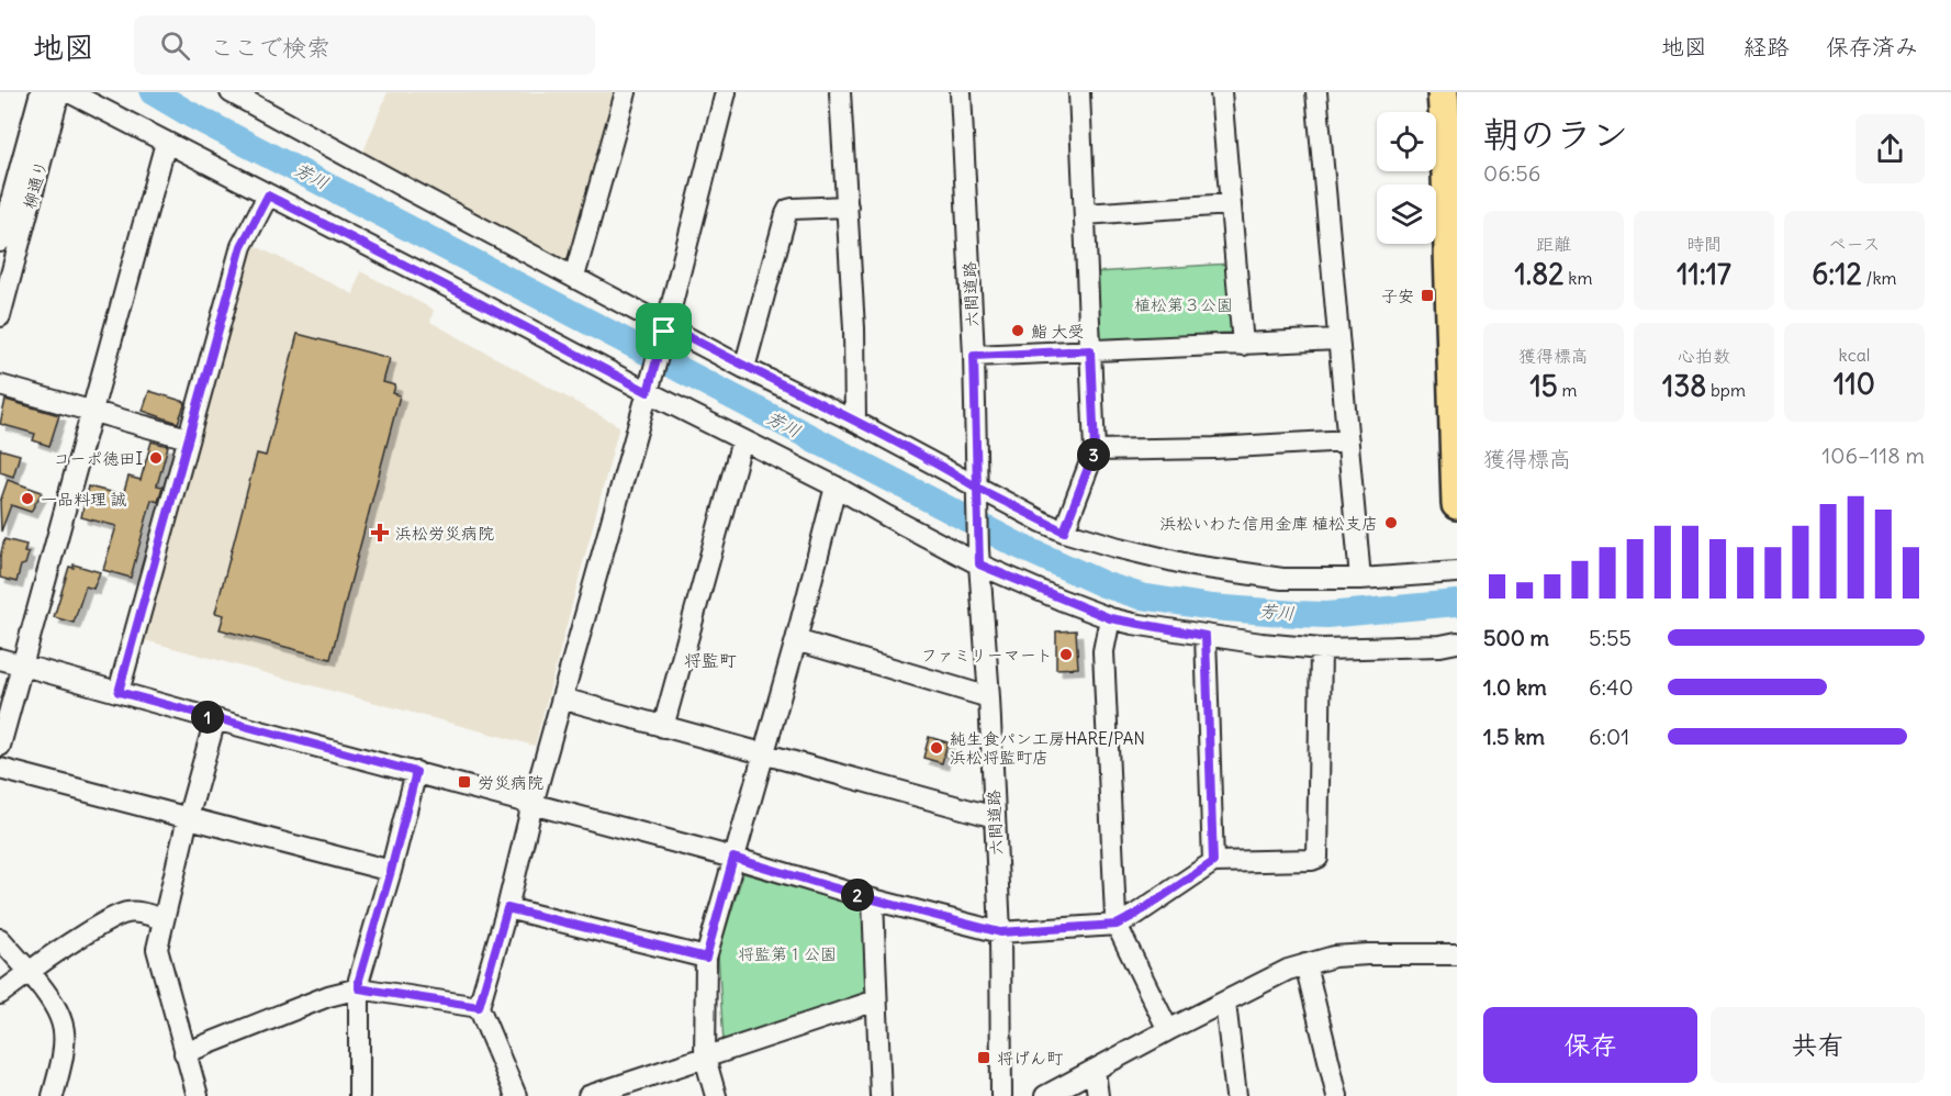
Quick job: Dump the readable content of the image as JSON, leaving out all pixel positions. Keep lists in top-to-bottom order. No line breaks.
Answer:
{"streets":{"street":["柳通り","六間道路"]},"districts":["将監町"],"water":["芳川"],"parks":["植松第３公園","将監第１公園"],"places":{"transit":["子安","労災病院","将げん町"],"other":["鮨 大受","コーポ徳田I","一品料理 誠","浜松いわた信用金庫 植松支店","ファミリーマート","純生食パン工房HARE/PAN 浜松将監町店"],"health":["浜松労災病院"]},"page":{"header":"地図","search":"ここで検索","nav":["地図","経路","保存済み"],"heading":["朝のラン","06:56"],"stats":[["距離","1.82 km"],["時間","11:17"],["ペース","6:12 /km"],["獲得標高","15 m"],["心拍数","138 bpm"],["kcal","110"]],"chart":["獲得標高","106–118 m"],"pins":["3","1","2"],"list":[{"name":"500 m","note":"5:55"},{"name":"1.0 km","note":"6:40"},{"name":"1.5 km","note":"6:01"}],"buttons":["保存","共有"]}}
